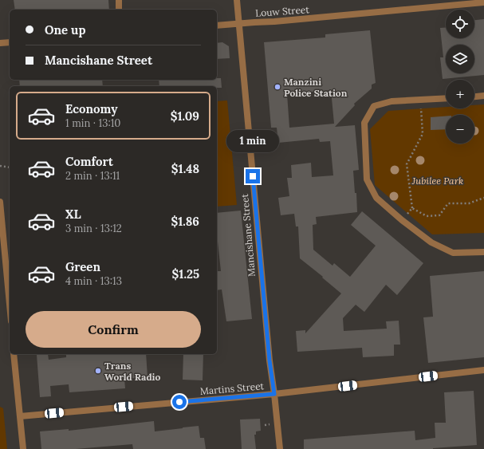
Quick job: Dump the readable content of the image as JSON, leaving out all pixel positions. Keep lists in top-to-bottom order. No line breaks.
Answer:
{"streets":{"street":["Louw Street","Mancishane Street","Martins Street"]},"crossings":[["Louw Street","Mancishane Street"],["Mancishane Street","Martins Street"]],"parks":["Jubilee Park"],"places":["Manzini Police Station","Trans World Radio"],"page":{"map_buttons":["+","−"],"banner":["One up","Mancishane Street"],"list":[{"name":"Economy","note":"1 min · 13:10","value":"$1.09"},{"name":"Comfort","note":"2 min · 13:11","value":"$1.48"},{"name":"XL","note":"3 min · 13:12","value":"$1.86"},{"name":"Green","note":"4 min · 13:13","value":"$1.25"}],"bubble":"1 min","buttons":"Confirm"}}
